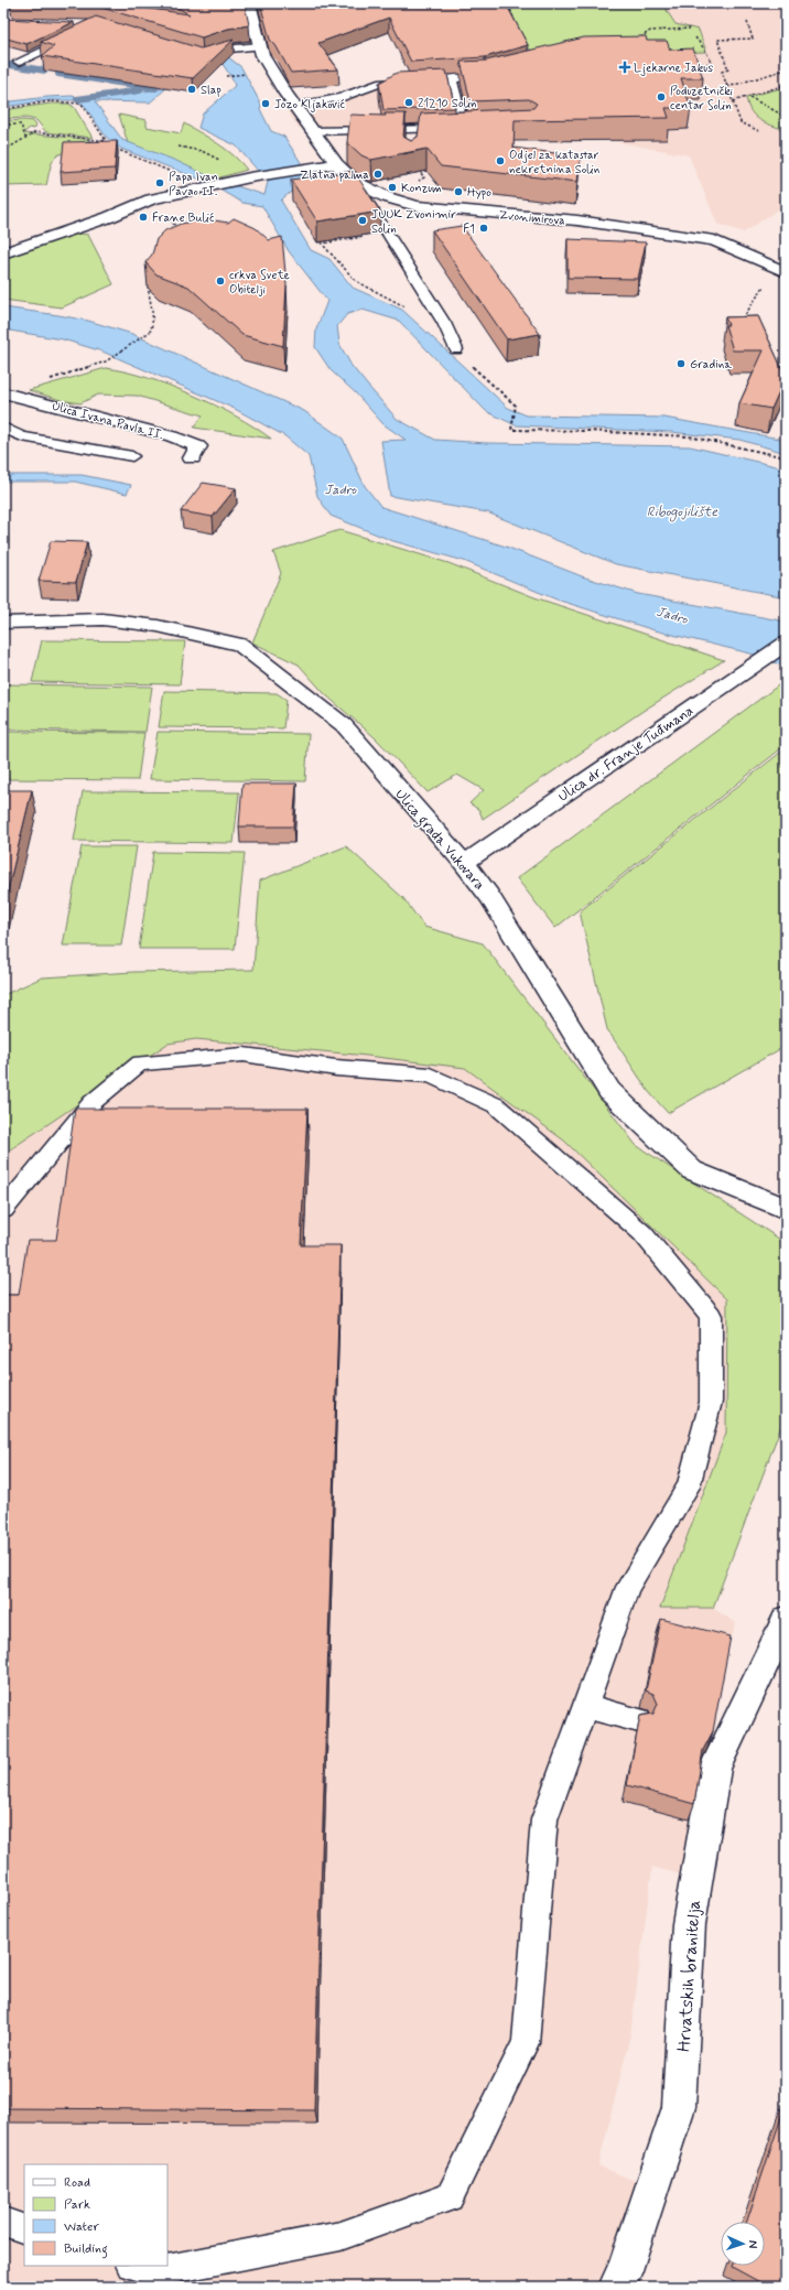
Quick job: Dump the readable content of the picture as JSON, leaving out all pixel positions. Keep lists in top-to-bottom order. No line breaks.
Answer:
{"streets":{"street":["Zvonimirova","Ulica Ivana Pavla II.","Ulica dr. Franje Tuđmana","Ulica grada Vukovara","Hrvatskih branitelja"]},"crossings":[["Ulica dr. Franje Tuđmana","Ulica grada Vukovara"]],"water":["Jadro","Ribogojilište"],"places":{"health":["Ljekarne Jakus"],"other":["Slap","Poduzetnički centar Solin","21210 Solin","Jozo Kljaković","Odjel za katastar nekretnina Solin","Zlatna palma","Papa Ivan Pavao II.","Konzum","Hypo","Frane Bulić","JUUK Zvonimir Solin","F1","crkva Svete Obitelji","Gradina"]},"legend":["Road","Park","Water","Building"],"north":"right"}
